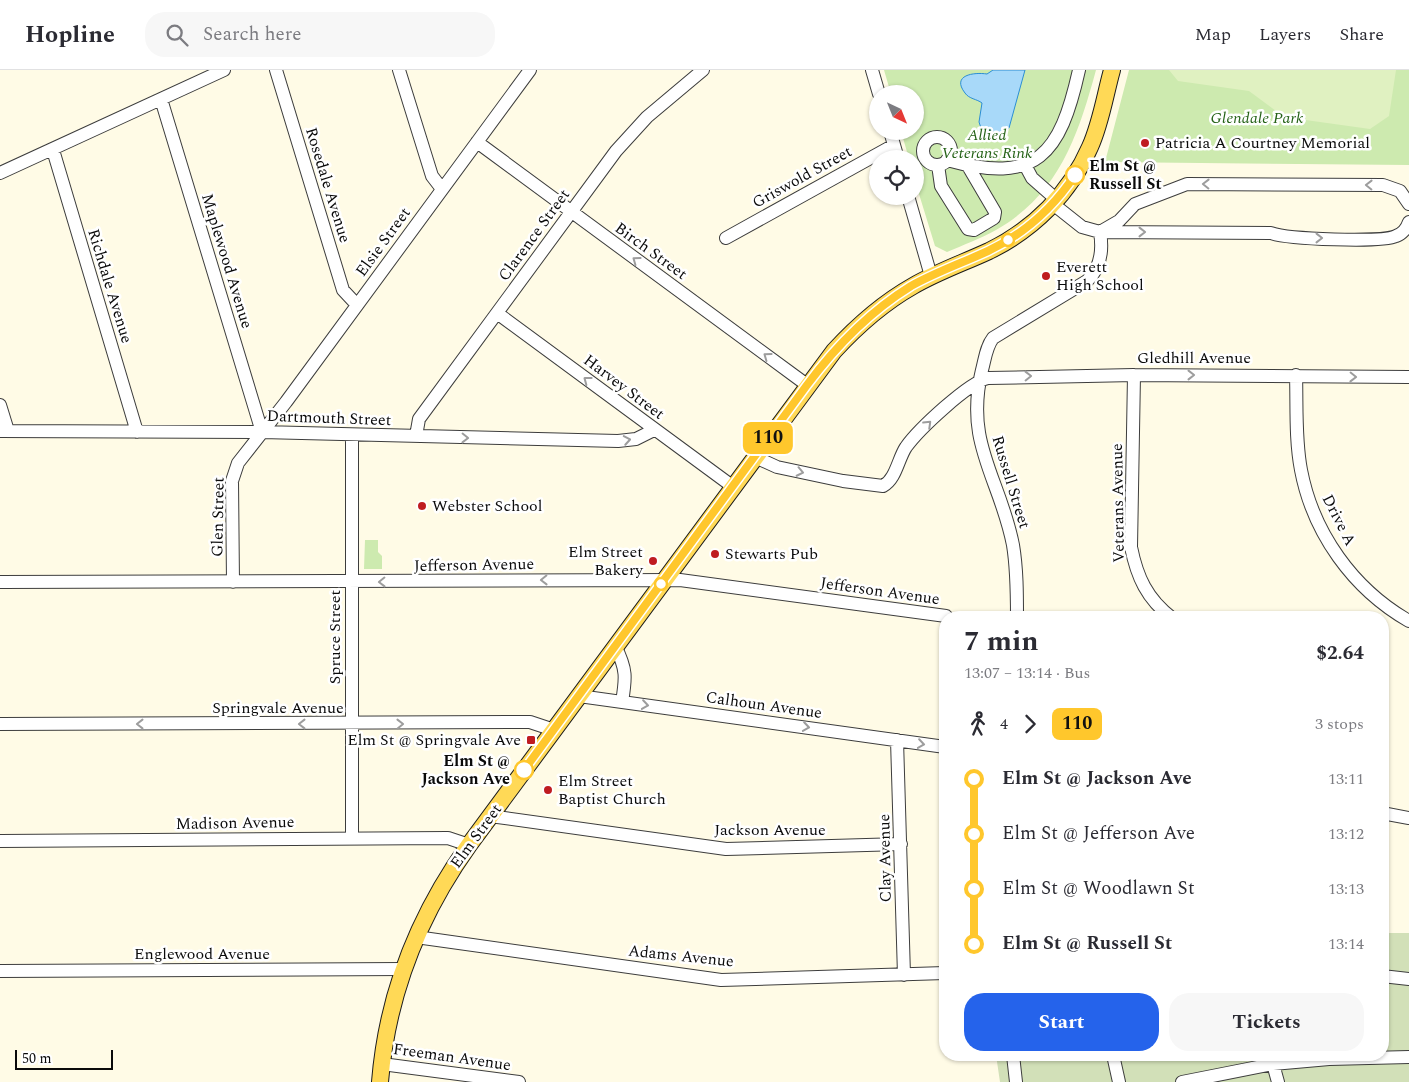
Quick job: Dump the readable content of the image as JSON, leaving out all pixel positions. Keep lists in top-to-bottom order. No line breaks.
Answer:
{"streets":{"main road":["Elm Street"],"street":["Griswold Street","Rosedale Avenue","Clarence Street","Elsie Street","Birch Street","Maplewood Avenue","Richdale Avenue","Gledhill Avenue","Harvey Street","Dartmouth Street","Russell Street","Veterans Avenue","Glen Street","Drive A","Jefferson Avenue","Spruce Street","Calhoun Avenue","Springvale Avenue","Madison Avenue","Jackson Avenue","Clay Avenue","Englewood Avenue","Adams Avenue","Freeman Avenue"]},"crossings":[["Rosedale Avenue","Elsie Street"],["Clarence Street","Birch Street"],["Clarence Street","Harvey Street"],["Clarence Street","Dartmouth Street"],["Elsie Street","Birch Street"],["Elsie Street","Maplewood Avenue"],["Elsie Street","Dartmouth Street"],["Elsie Street","Glen Street"],["Birch Street","Elm Street"],["Maplewood Avenue","Dartmouth Street"],["Maplewood Avenue","Glen Street"],["Richdale Avenue","Dartmouth Street"],["Gledhill Avenue","Russell Street"],["Gledhill Avenue","Veterans Avenue"],["Gledhill Avenue","Drive A"],["Harvey Street","Dartmouth Street"],["Harvey Street","Elm Street"],["Dartmouth Street","Glen Street"],["Dartmouth Street","Spruce Street"],["Glen Street","Jefferson Avenue"],["Jefferson Avenue","Spruce Street"],["Jefferson Avenue","Elm Street"],["Spruce Street","Springvale Avenue"],["Spruce Street","Madison Avenue"],["Calhoun Avenue","Elm Street"],["Calhoun Avenue","Clay Avenue"],["Springvale Avenue","Elm Street"],["Madison Avenue","Elm Street"],["Jackson Avenue","Elm Street"],["Jackson Avenue","Clay Avenue"],["Elm Street","Englewood Avenue"],["Elm Street","Adams Avenue"],["Elm Street","Freeman Avenue"],["Clay Avenue","Adams Avenue"]],"one_way":["Birch Street","Gledhill Avenue","Harvey Street","Dartmouth Street","Calhoun Avenue"],"parks":["Glendale Park","Allied Veterans Rink"],"places":{"other":["Patricia A Courtney Memorial","Elm St @ Russell St","Everett High School","Webster School","Stewarts Pub","Elm Street Bakery","Elm St @ Jackson Ave","Elm Street Baptist Church"],"transit":["Elm St @ Springvale Ave"]},"lines":["bus line 110"],"scale_bar":"50 m","north":"bottom right","page":{"header":"Hopline","search":"Search here","nav":["Map","Layers","Share"],"on_map":"110","heading":["7 min","13:07 – 13:14 · Bus","$2.64"],"legs":["4","110","3 stops"],"list":[{"name":"Elm St @ Jackson Ave","value":"13:11"},{"name":"Elm St @ Jefferson Ave","value":"13:12"},{"name":"Elm St @ Woodlawn St","value":"13:13"},{"name":"Elm St @ Russell St","value":"13:14"}],"buttons":["Start","Tickets"],"scale":"50 m"}}
